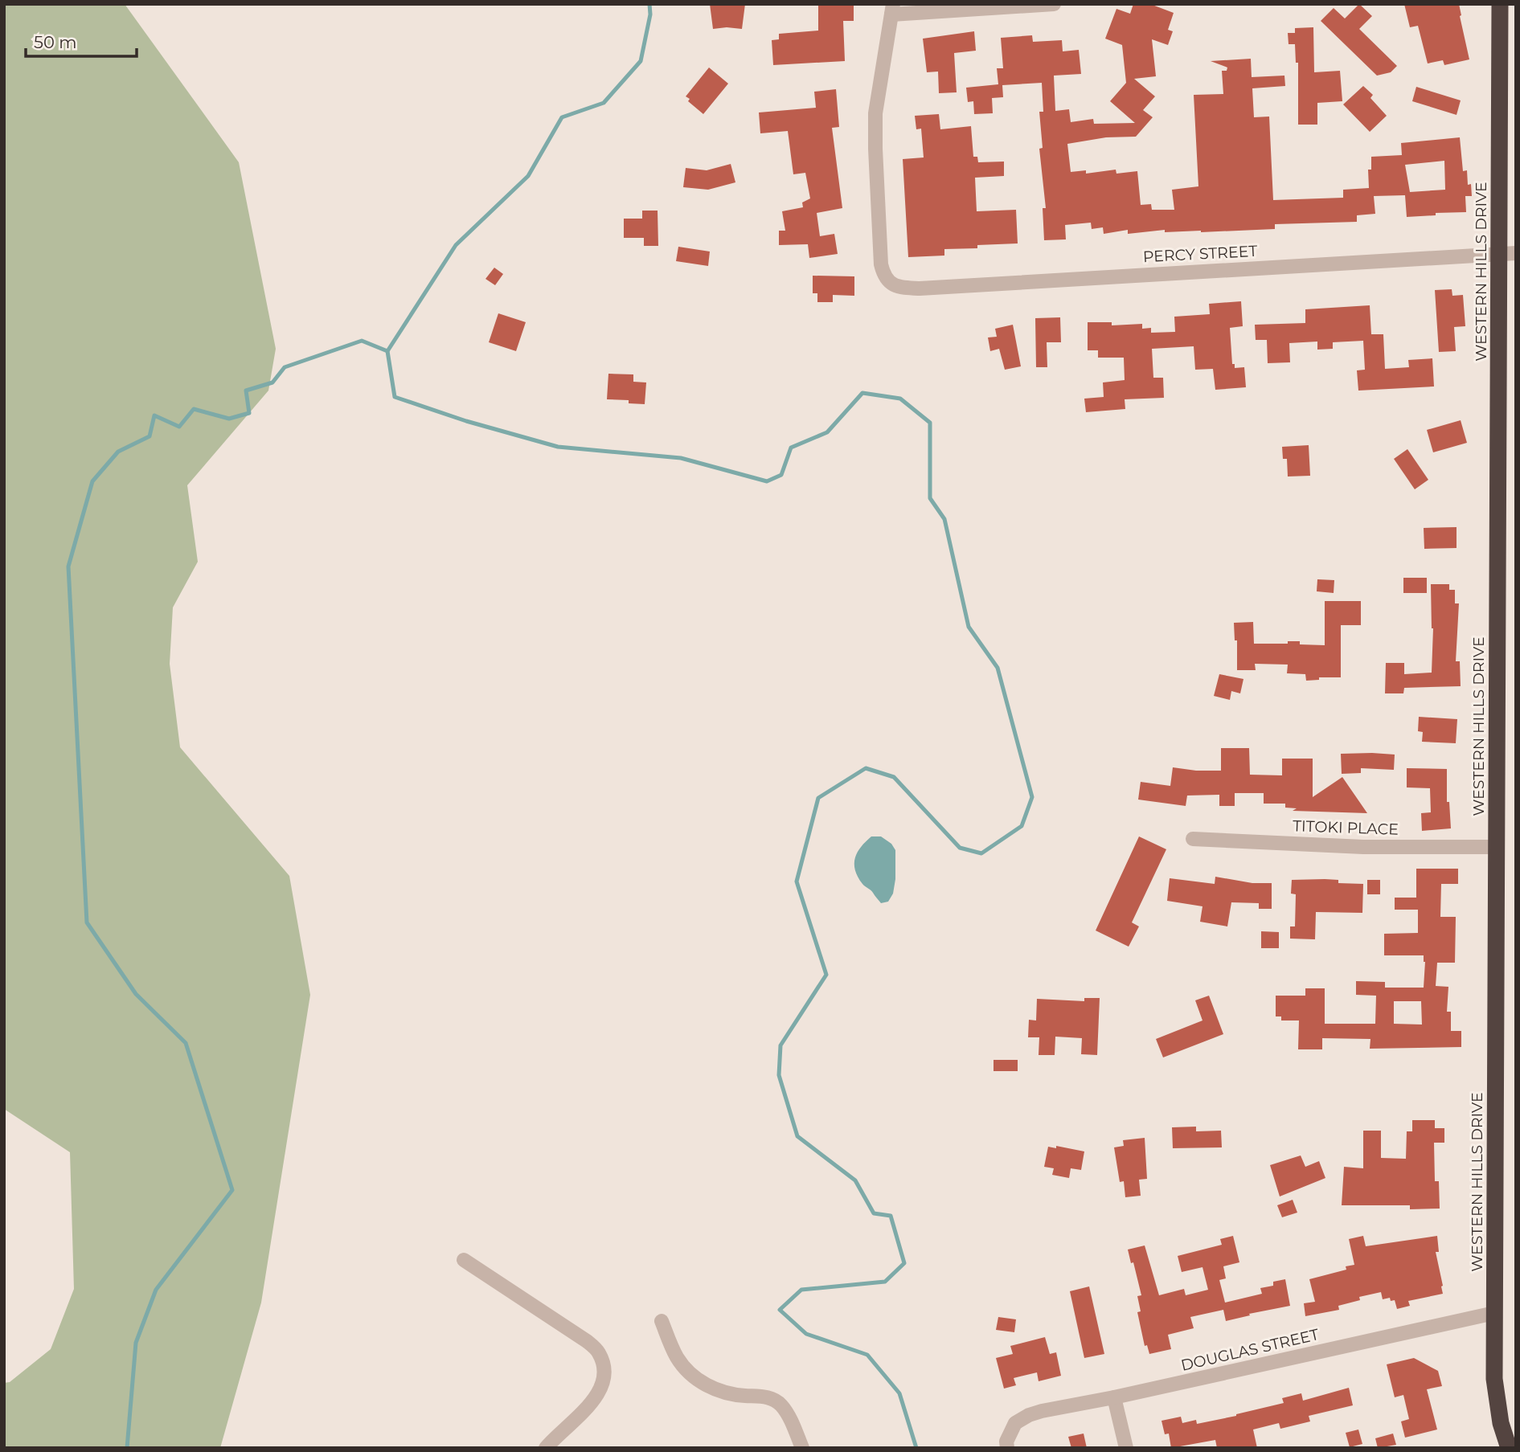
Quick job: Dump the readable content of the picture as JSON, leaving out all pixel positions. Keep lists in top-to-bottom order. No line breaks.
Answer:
{"streets":{"highway":["WESTERN HILLS DRIVE"],"street":["PERCY STREET","TITOKI PLACE","DOUGLAS STREET"]},"crossings":[["PERCY STREET","WESTERN HILLS DRIVE"],["WESTERN HILLS DRIVE","TITOKI PLACE"],["WESTERN HILLS DRIVE","DOUGLAS STREET"]],"scale_bar":"50 m"}
